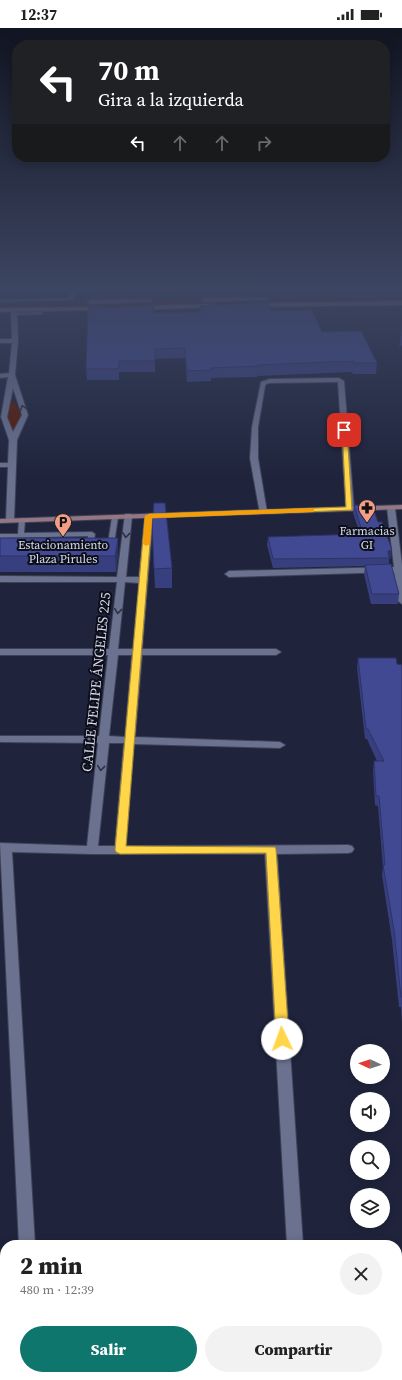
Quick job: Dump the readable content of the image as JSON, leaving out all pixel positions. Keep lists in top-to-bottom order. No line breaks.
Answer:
{"streets":{"street":["CALLE FELIPE ÁNGELES 225"]},"places":{"pharmacy":["Farmacias GI"],"parking":["Estacionamiento Plaza Pirules"]},"north":"left","page":{"status":"12:37","turn":["70 m","Gira a la izquierda"],"heading":["2 min","480 m · 12:39"],"buttons":["Salir","Compartir"]}}
